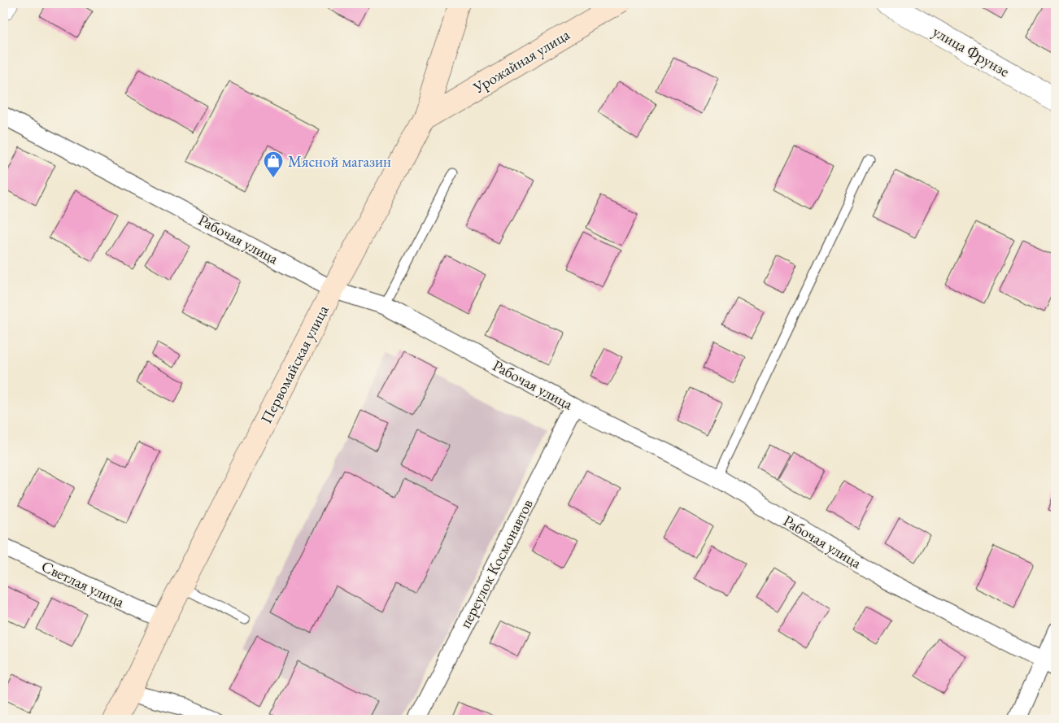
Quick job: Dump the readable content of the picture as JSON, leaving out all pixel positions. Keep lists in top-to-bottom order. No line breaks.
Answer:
{"streets":{"main road":["Урожайная улица","Первомайская улица"],"street":["улица Фрунзе","Рабочая улица","переулок Космонавтов","Светлая улица"]},"crossings":[["Урожайная улица","Первомайская улица"],["Рабочая улица","Первомайская улица"],["Рабочая улица","переулок Космонавтов"],["Первомайская улица","Светлая улица"]],"places":{"shop":["Мясной магазин"]}}
